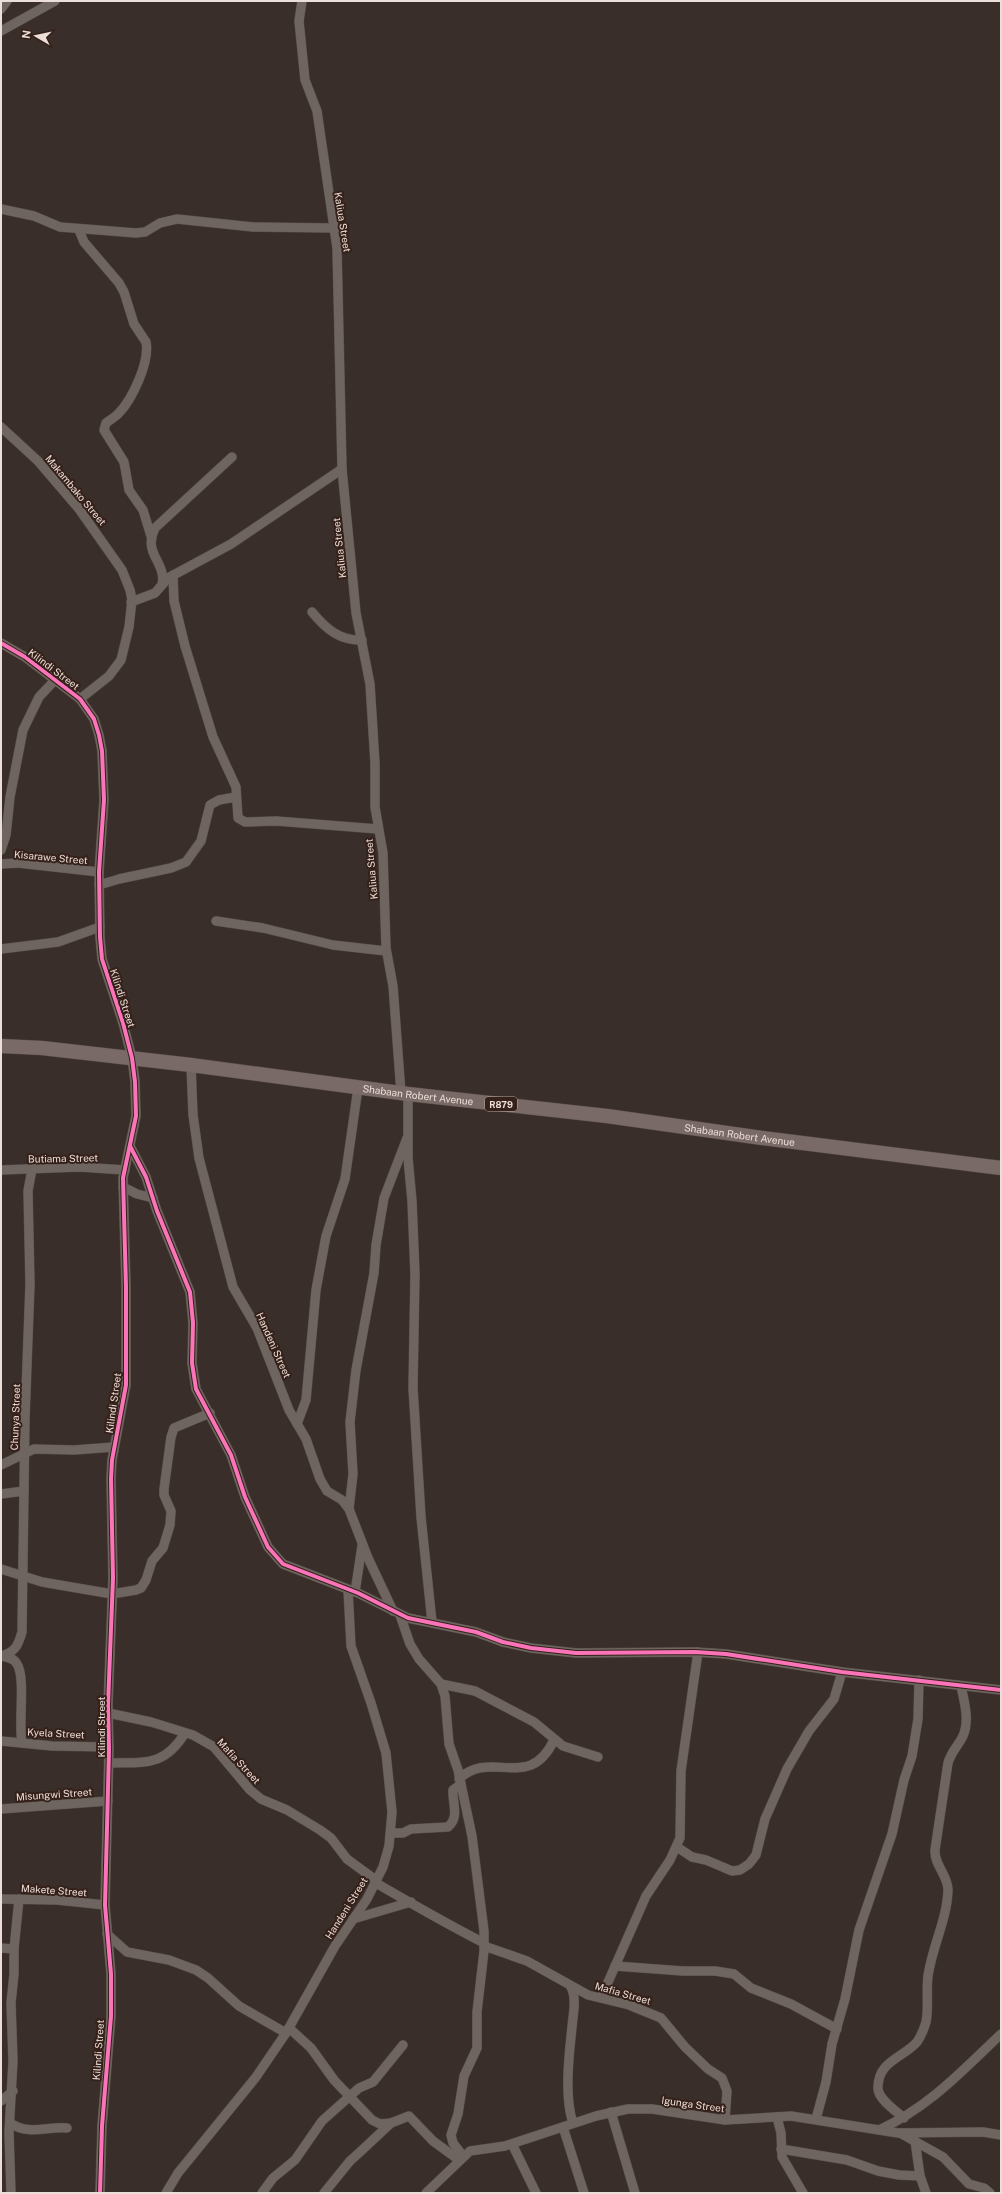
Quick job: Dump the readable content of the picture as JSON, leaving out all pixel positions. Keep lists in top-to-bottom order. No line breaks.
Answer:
{"streets":{"main road":["Shabaan Robert Avenue","R879"],"street":["Kaliua Street","Makambako Street","Kilindi Street","Kisarawe Street","Butiama Street","Handeni Street","Chunya Street","Kyela Street","Mafia Street","Misungwi Street","Makete Street","Igunga Street"]},"crossings":[["Kaliua Street","Shabaan Robert Avenue"],["Makambako Street","Kilindi Street"],["Kilindi Street","Kisarawe Street"],["Kilindi Street","Shabaan Robert Avenue"],["Kilindi Street","Butiama Street"],["Kilindi Street","Kyela Street"],["Kilindi Street","Mafia Street"],["Kilindi Street","Misungwi Street"],["Kilindi Street","Makete Street"],["Shabaan Robert Avenue","Handeni Street"],["Butiama Street","Chunya Street"],["Handeni Street","Mafia Street"],["Mafia Street","Igunga Street"]],"north":"left"}
